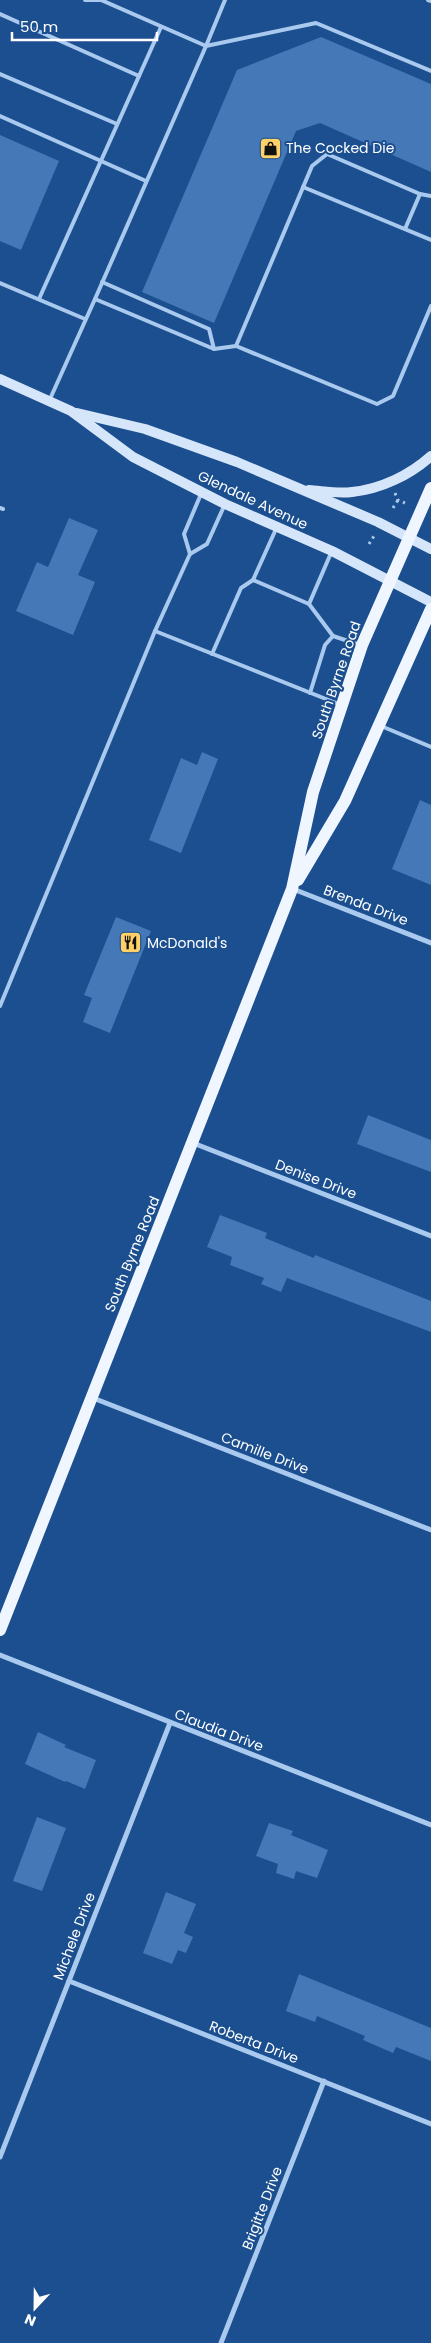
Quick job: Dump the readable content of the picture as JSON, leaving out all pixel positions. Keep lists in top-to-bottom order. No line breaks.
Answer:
{"streets":{"main road":["Glendale Avenue","South Byrne Road"],"street":["Brenda Drive","Denise Drive","Camille Drive","Claudia Drive","Michele Drive","Roberta Drive","Brigitte Drive"]},"crossings":[["Glendale Avenue","South Byrne Road"],["South Byrne Road","Brenda Drive"],["South Byrne Road","Denise Drive"],["South Byrne Road","Camille Drive"],["Claudia Drive","Michele Drive"],["Michele Drive","Roberta Drive"],["Roberta Drive","Brigitte Drive"]],"places":{"shop":["The Cocked Die"],"restaurant":["McDonald's"]},"scale_bar":"50 m","north":"bottom"}
